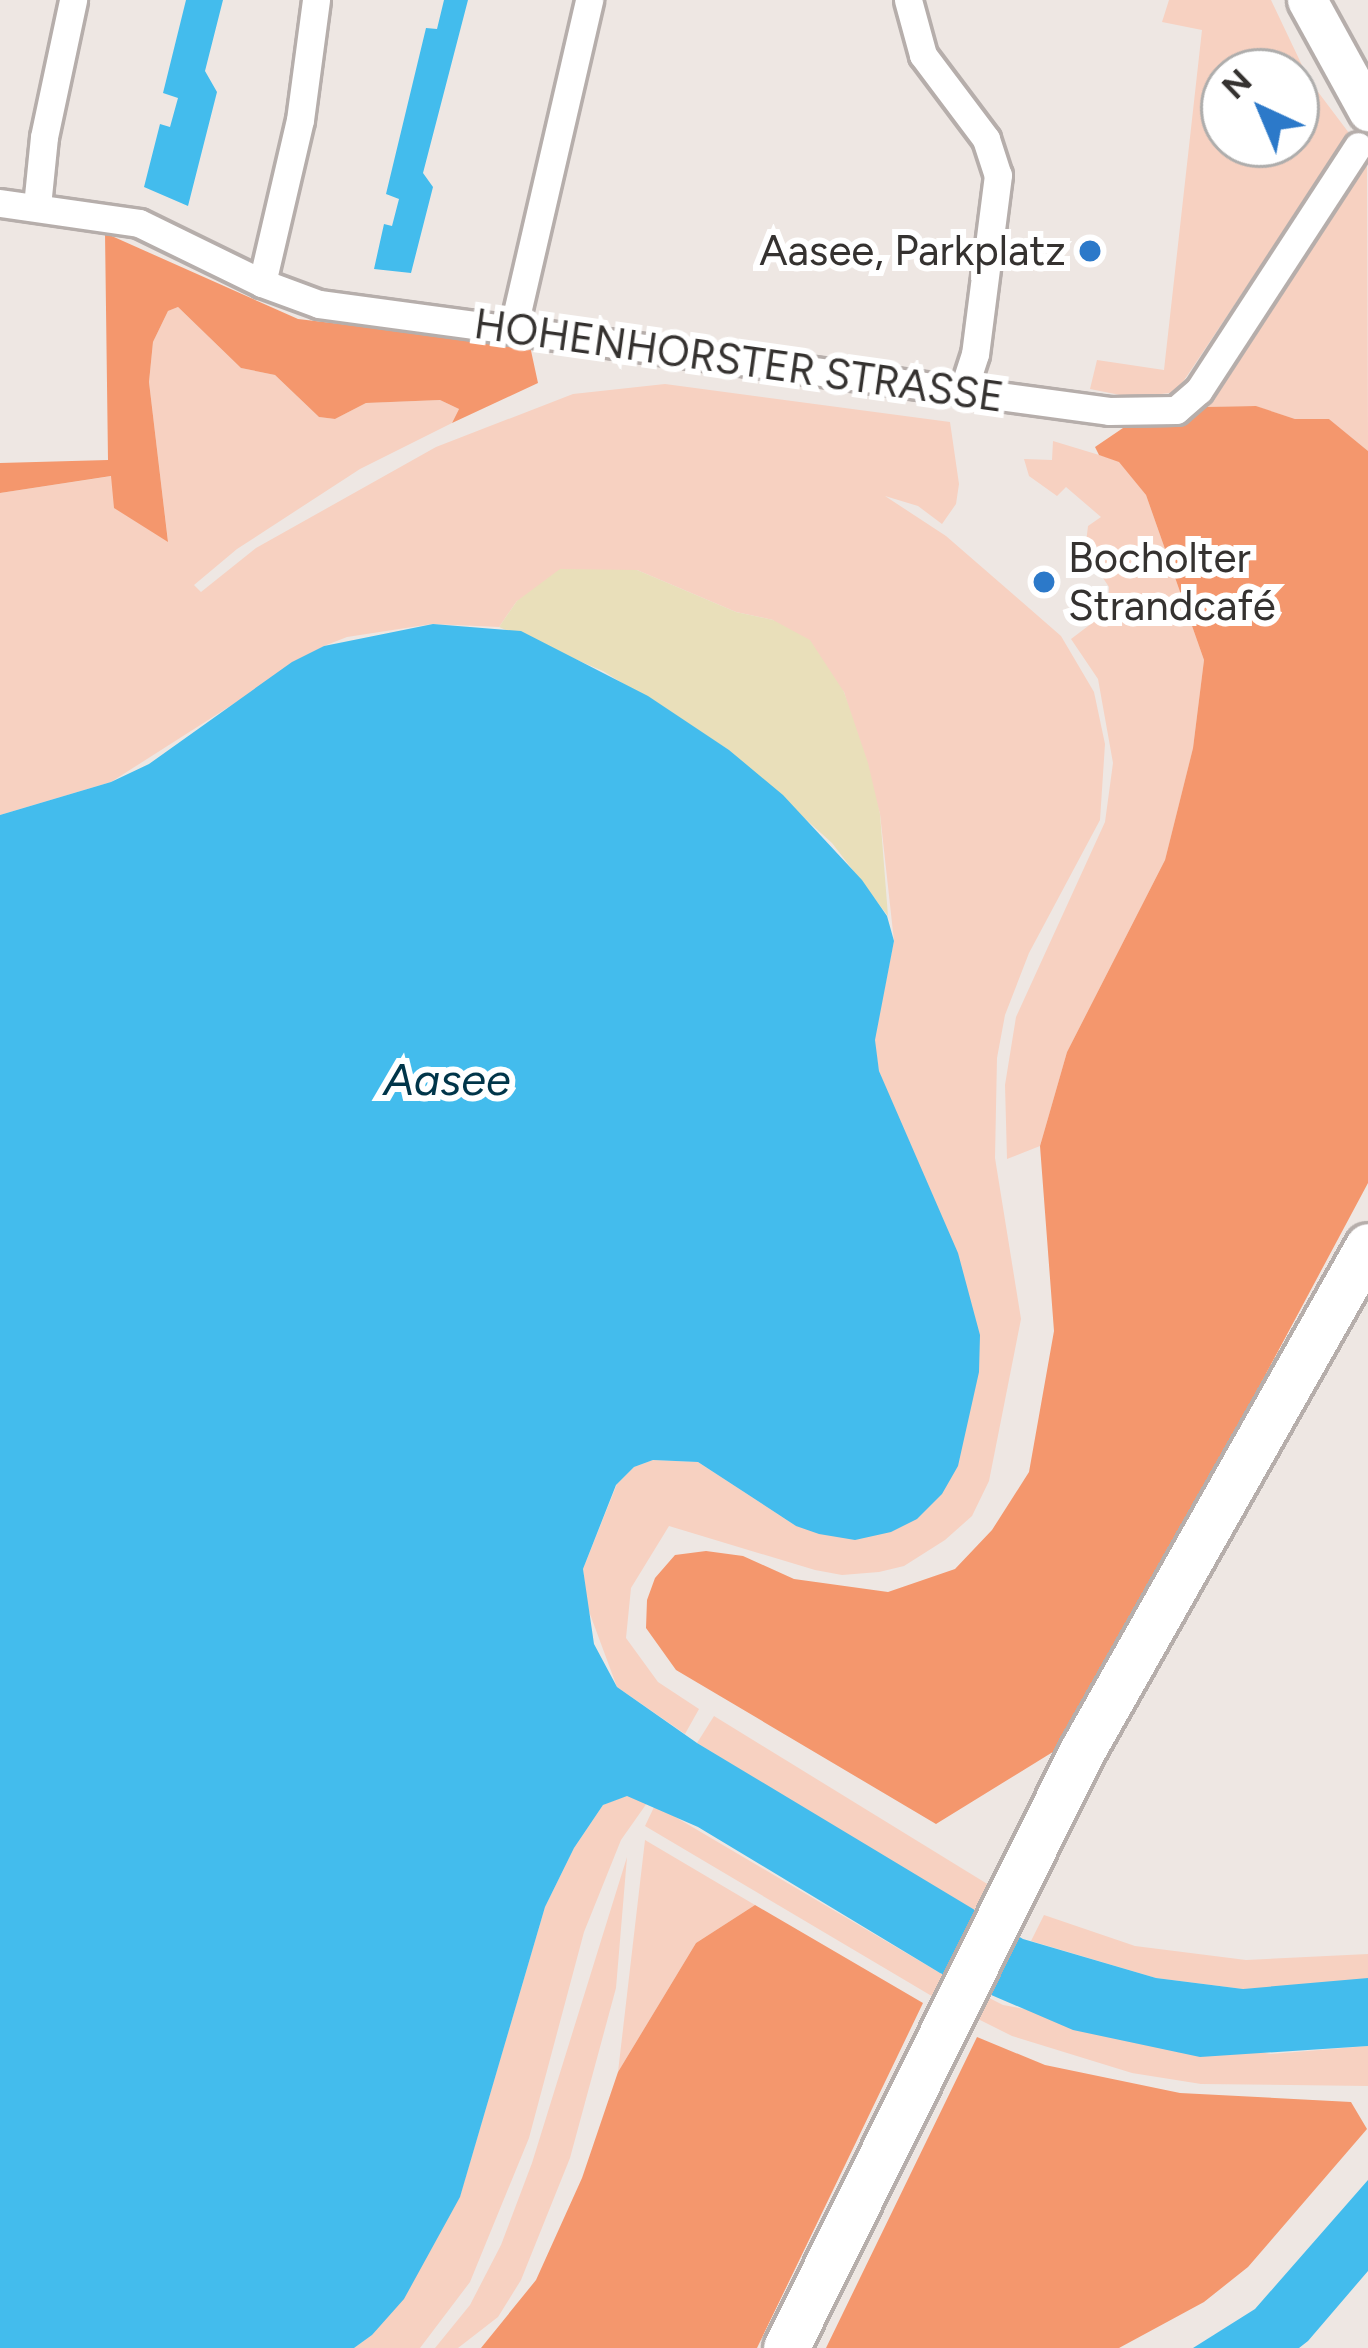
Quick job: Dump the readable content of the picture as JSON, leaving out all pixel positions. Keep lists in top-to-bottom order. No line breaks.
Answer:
{"streets":{"street":["HOHENHORSTER STRASSE"]},"water":["Aasee"],"places":["Aasee, Parkplatz","Bocholter Strandcafé"],"north":"top left"}
